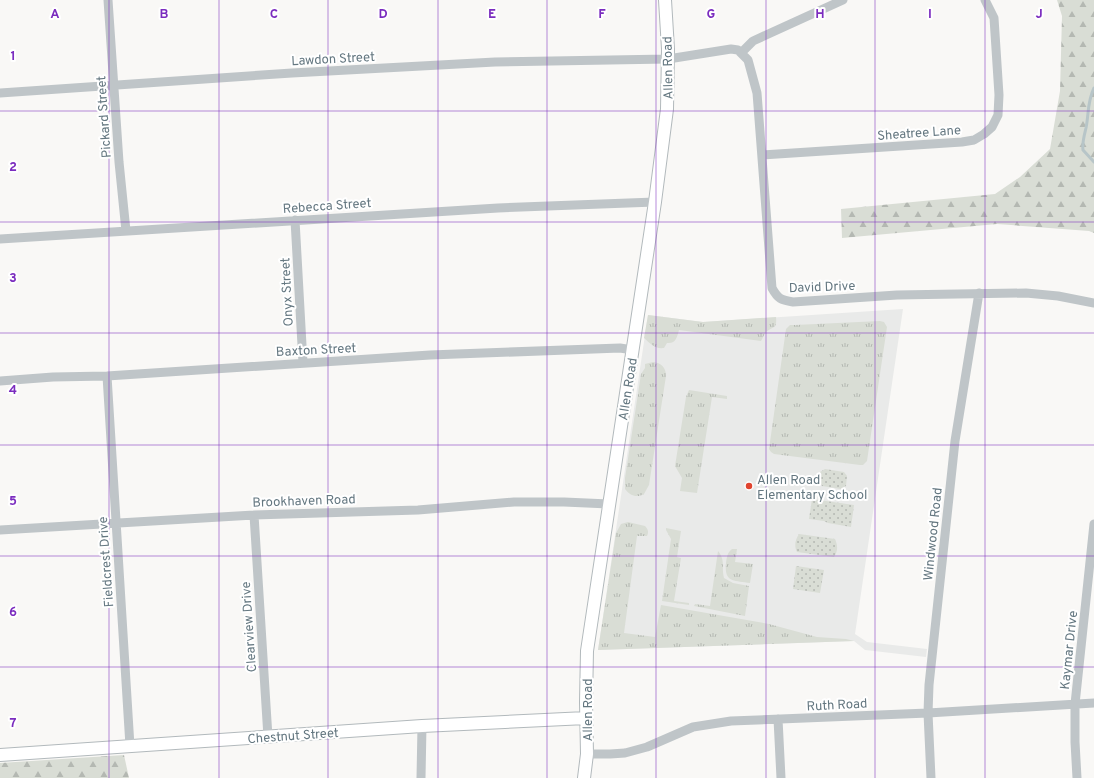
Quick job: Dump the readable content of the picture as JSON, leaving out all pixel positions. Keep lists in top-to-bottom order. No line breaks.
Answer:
{"streets":{"street":["Lawdon Street","Allen Road","Pickard Street","Sheatree Lane","Rebecca Street","David Drive","Onyx Street","Baxton Street","Brookhaven Road","Windwood Road","Fieldcrest Drive","Clearview Drive","Kaymar Drive","Ruth Road","Chestnut Street"]},"crossings":[["Lawdon Street","Allen Road"],["Lawdon Street","Pickard Street"],["Allen Road","Rebecca Street"],["Allen Road","Baxton Street"],["Allen Road","Brookhaven Road"],["Allen Road","Ruth Road"],["Allen Road","Chestnut Street"],["Pickard Street","Rebecca Street"],["Sheatree Lane","David Drive"],["Rebecca Street","Onyx Street"],["David Drive","Windwood Road"],["Onyx Street","Baxton Street"],["Baxton Street","Fieldcrest Drive"],["Brookhaven Road","Fieldcrest Drive"],["Brookhaven Road","Clearview Drive"],["Windwood Road","Ruth Road"],["Fieldcrest Drive","Chestnut Street"],["Clearview Drive","Chestnut Street"],["Kaymar Drive","Ruth Road"]],"places":["Allen Road Elementary School"],"grid":{"columns":["A","B","C","D","E","F","G","H","I","J"],"rows":["1","2","3","4","5","6","7"]}}
